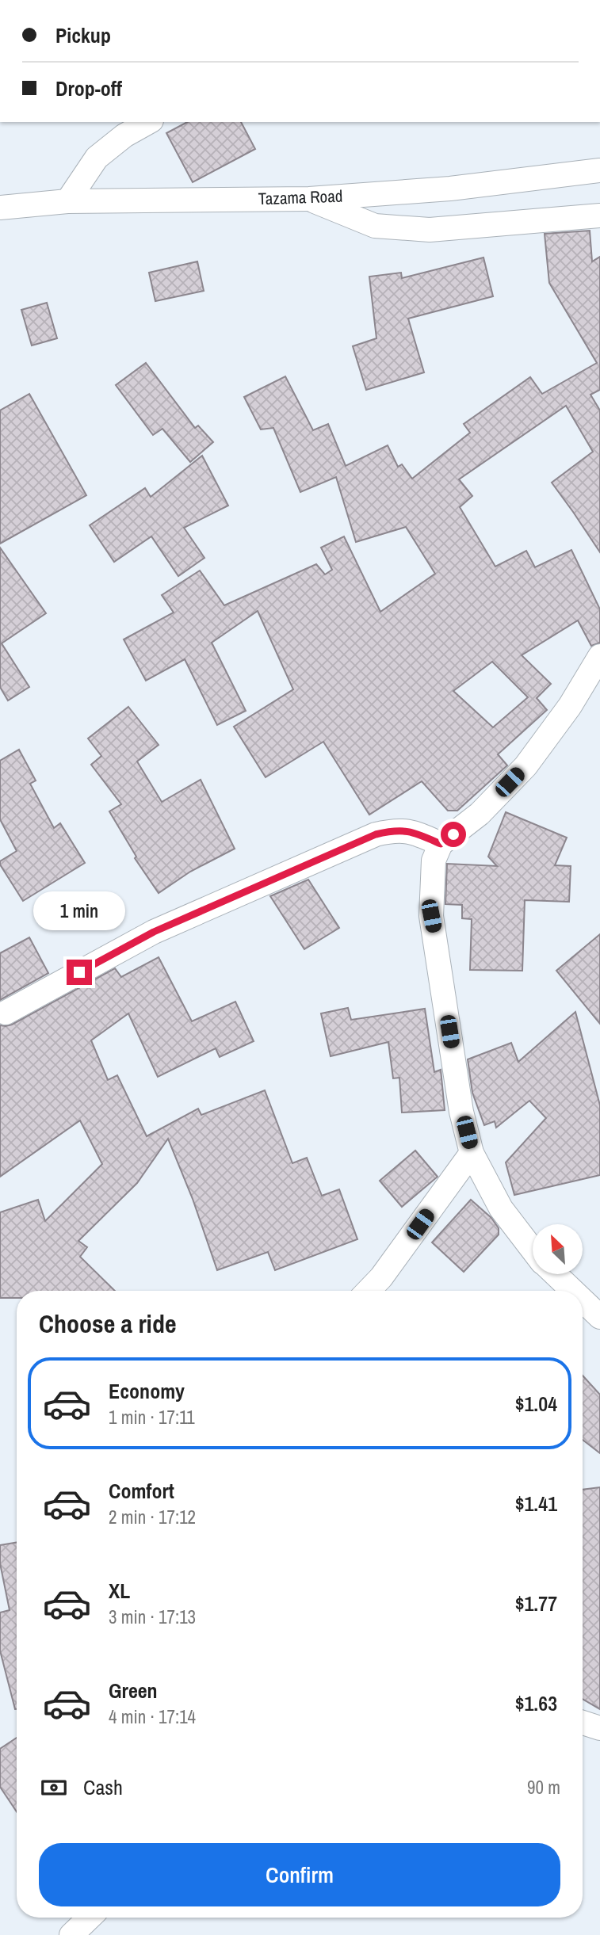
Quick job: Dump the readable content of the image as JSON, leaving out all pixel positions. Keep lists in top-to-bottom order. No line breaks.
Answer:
{"streets":{"street":["Tazama Road"]},"north":"top left","page":{"banner":["Pickup","Drop-off"],"bubble":"1 min","heading":"Choose a ride","list":[{"name":"Economy","note":"1 min · 17:11","value":"$1.04"},{"name":"Comfort","note":"2 min · 17:12","value":"$1.41"},{"name":"XL","note":"3 min · 17:13","value":"$1.77"},{"name":"Green","note":"4 min · 17:14","value":"$1.63"}],"pay":["Cash","90 m"],"buttons":"Confirm"}}
